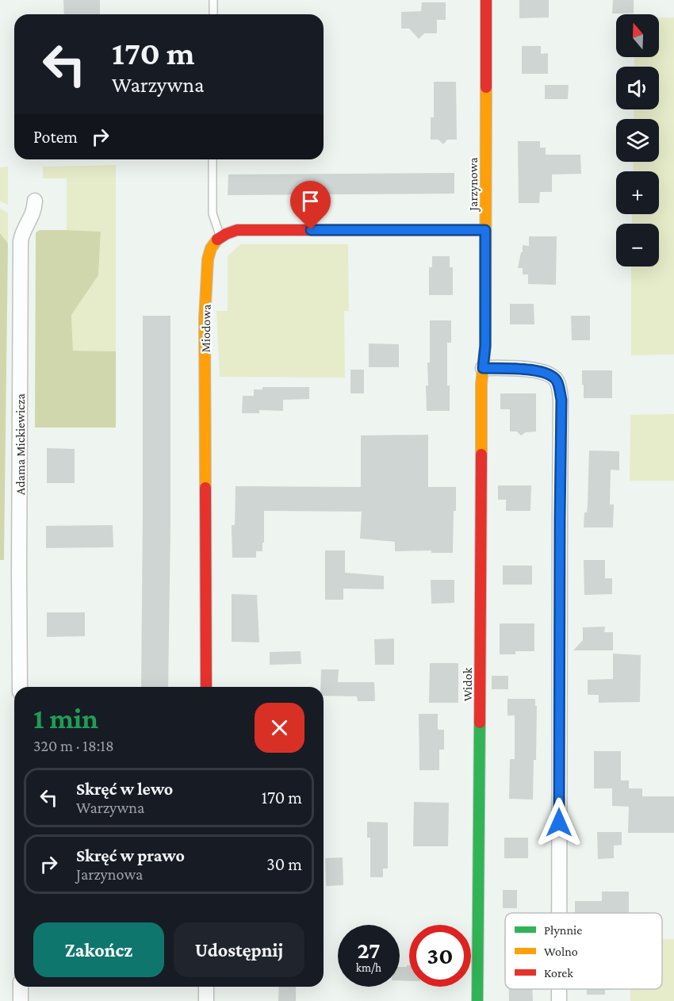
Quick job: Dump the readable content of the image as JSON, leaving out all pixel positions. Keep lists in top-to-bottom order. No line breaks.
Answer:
{"streets":{"street":["Jarzynowa","Miodowa","Adama Mickiewicza","Widok"]},"crossings":[["Jarzynowa","Widok"]],"legend":["Płynnie","Wolno","Korek"],"north":"top","page":{"map_buttons":["+","−"],"turn":["170 m","Warzywna"],"then":"Potem","heading":["1 min","320 m · 18:18"],"list":[{"name":"Skręć w lewo","note":"Warzywna","value":"170 m"},{"name":"Skręć w prawo","note":"Jarzynowa","value":"30 m"}],"buttons":["Zakończ","Udostępnij"],"speed":"27 km/h","limit":"30"}}
